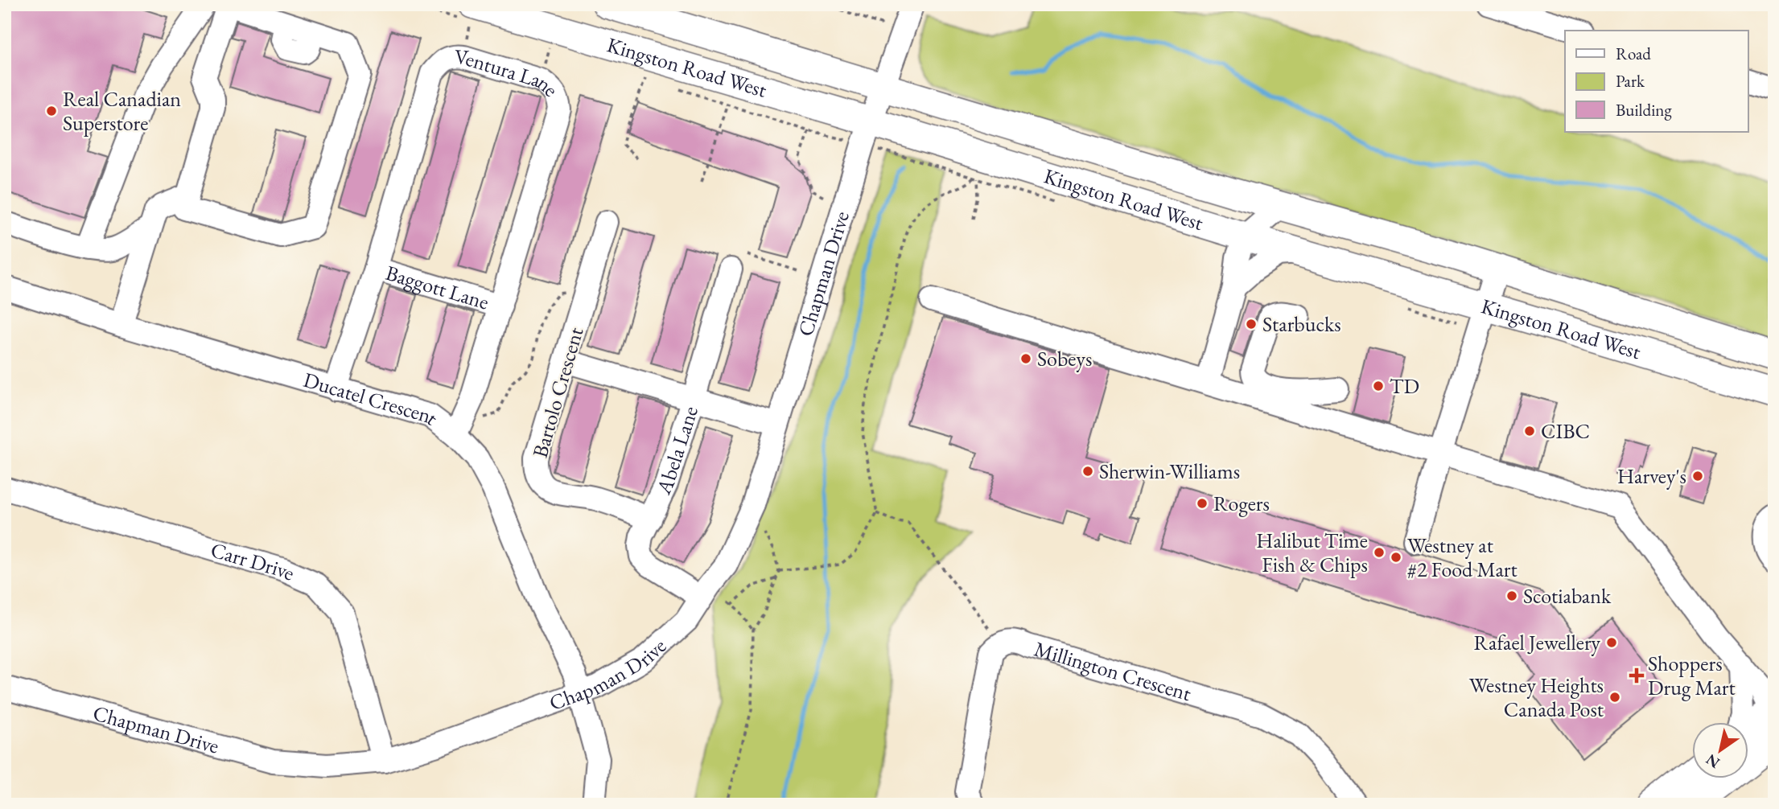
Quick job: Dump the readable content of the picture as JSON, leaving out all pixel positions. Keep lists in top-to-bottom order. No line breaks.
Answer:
{"streets":{"main road":["Kingston Road West"],"street":["Ventura Lane","Chapman Drive","Baggott Lane","Bartolo Crescent","Ducatel Crescent","Abela Lane","Carr Drive","Millington Crescent"]},"crossings":[["Kingston Road West","Chapman Drive"],["Ventura Lane","Baggott Lane"],["Ventura Lane","Ducatel Crescent"],["Chapman Drive","Ducatel Crescent"],["Chapman Drive","Abela Lane"],["Chapman Drive","Carr Drive"],["Bartolo Crescent","Abela Lane"]],"places":{"other":["Real Canadian Superstore","Starbucks","Sobeys","TD","CIBC","Sherwin-Williams","Harvey's","Rogers","Halibut Time Fish & Chips","Westney at #2 Food Mart","Scotiabank","Rafael Jewellery","Westney Heights Canada Post"],"health":["Shoppers Drug Mart"]},"legend":["Road","Park","Building"],"north":"bottom left"}
